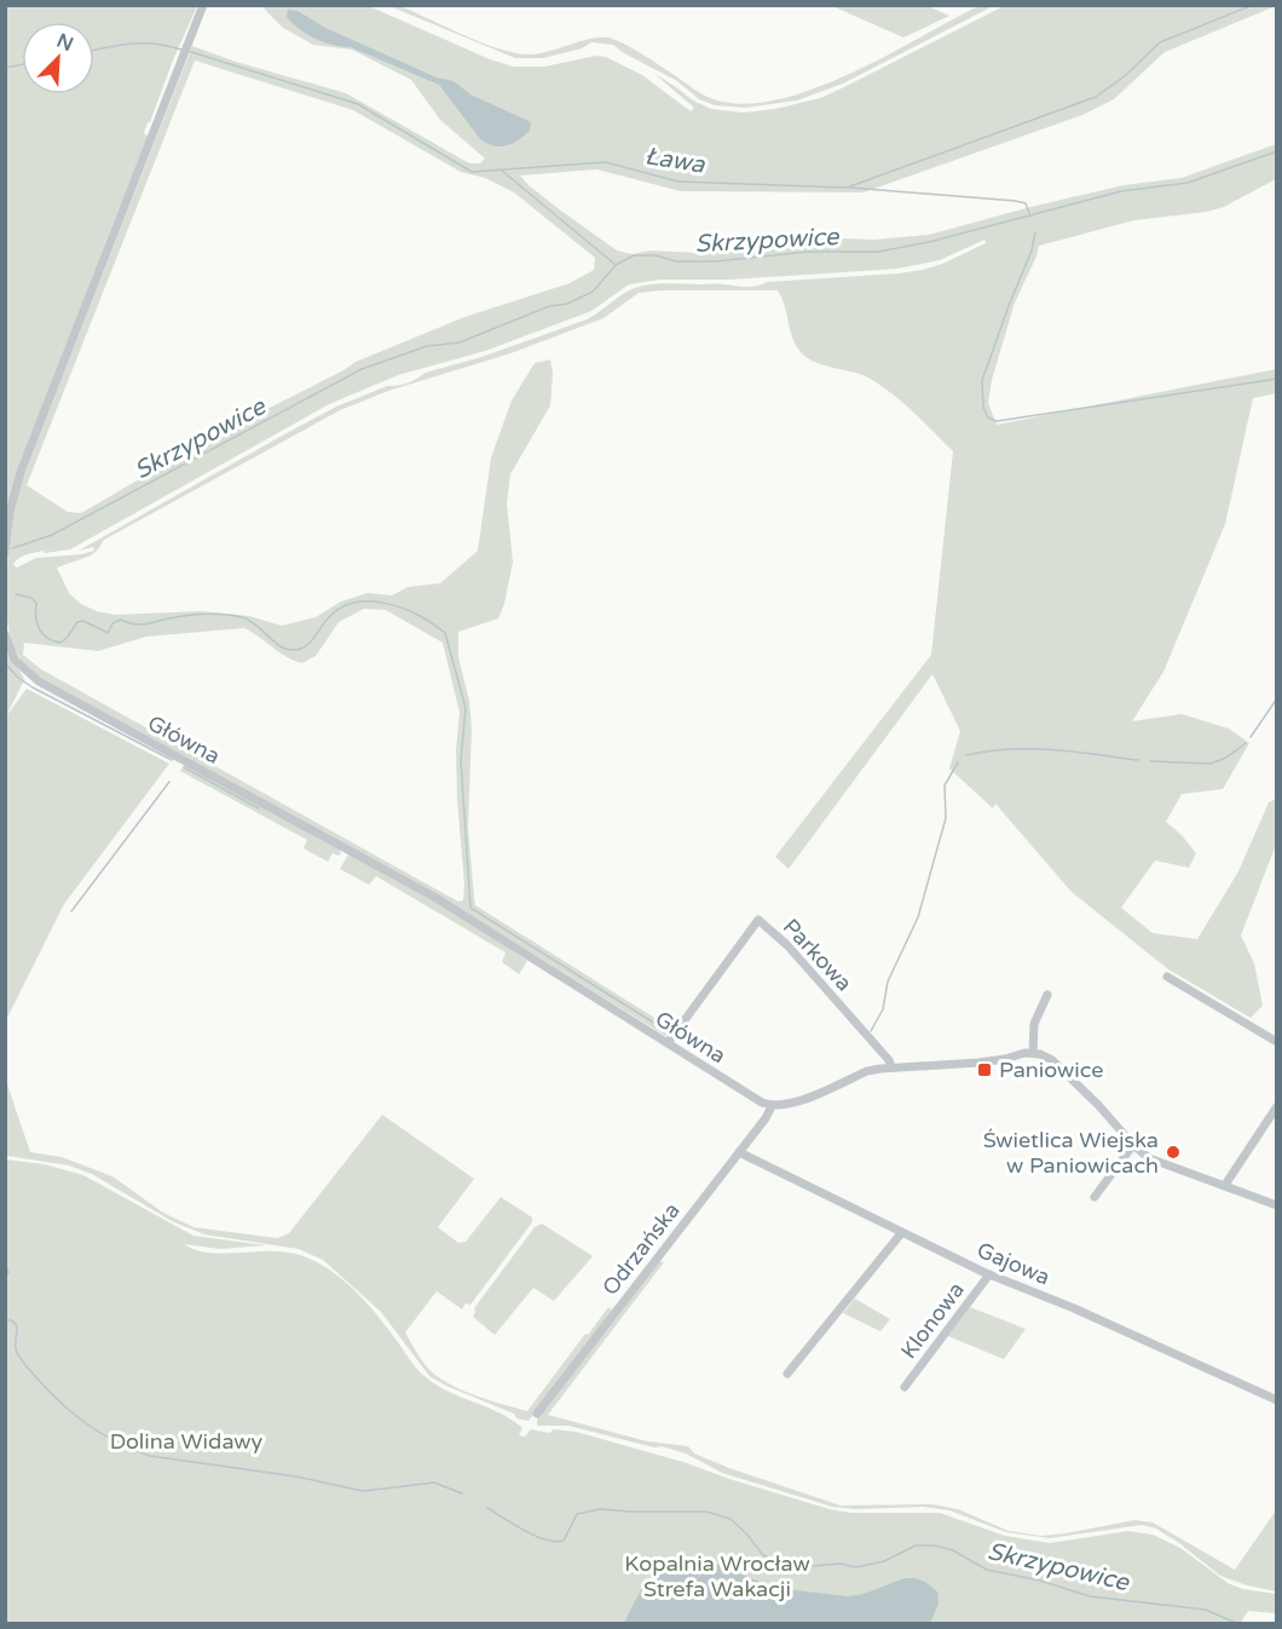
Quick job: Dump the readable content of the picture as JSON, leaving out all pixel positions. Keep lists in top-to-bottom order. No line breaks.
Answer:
{"streets":{"street":["Główna","Parkowa","Odrzańska","Gajowa","Klonowa"]},"crossings":[["Główna","Parkowa"],["Główna","Odrzańska"],["Odrzańska","Gajowa"],["Gajowa","Klonowa"]],"water":["Ława","Skrzypowice"],"parks":["Dolina Widawy","Kopalnia Wrocław Strefa Wakacji"],"places":{"transit":["Paniowice"],"other":["Świetlica Wiejska w Paniowicach"]},"north":"top right"}
